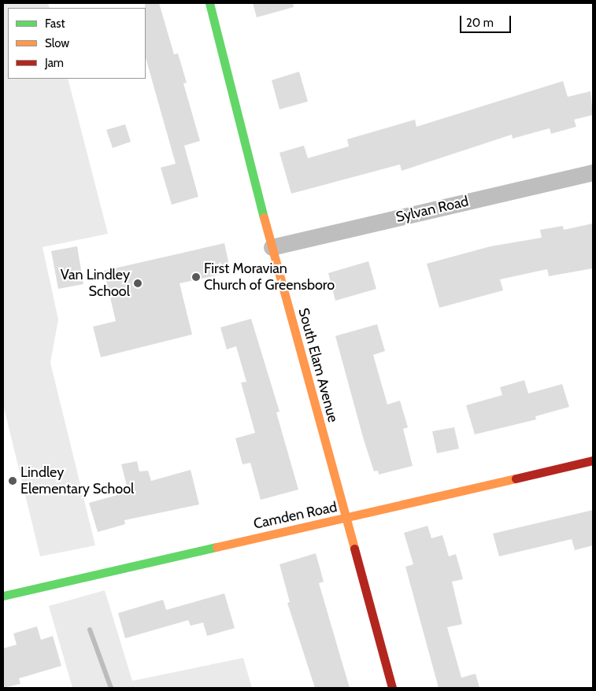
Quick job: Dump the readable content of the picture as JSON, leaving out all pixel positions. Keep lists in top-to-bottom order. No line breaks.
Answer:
{"streets":{"street":["Sylvan Road","South Elam Avenue","Camden Road"]},"crossings":[["Sylvan Road","South Elam Avenue"],["South Elam Avenue","Camden Road"]],"places":["First Moravian Church of Greensboro","Van Lindley School","Lindley Elementary School"],"legend":["Fast","Slow","Jam"],"scale_bar":"20 m"}
